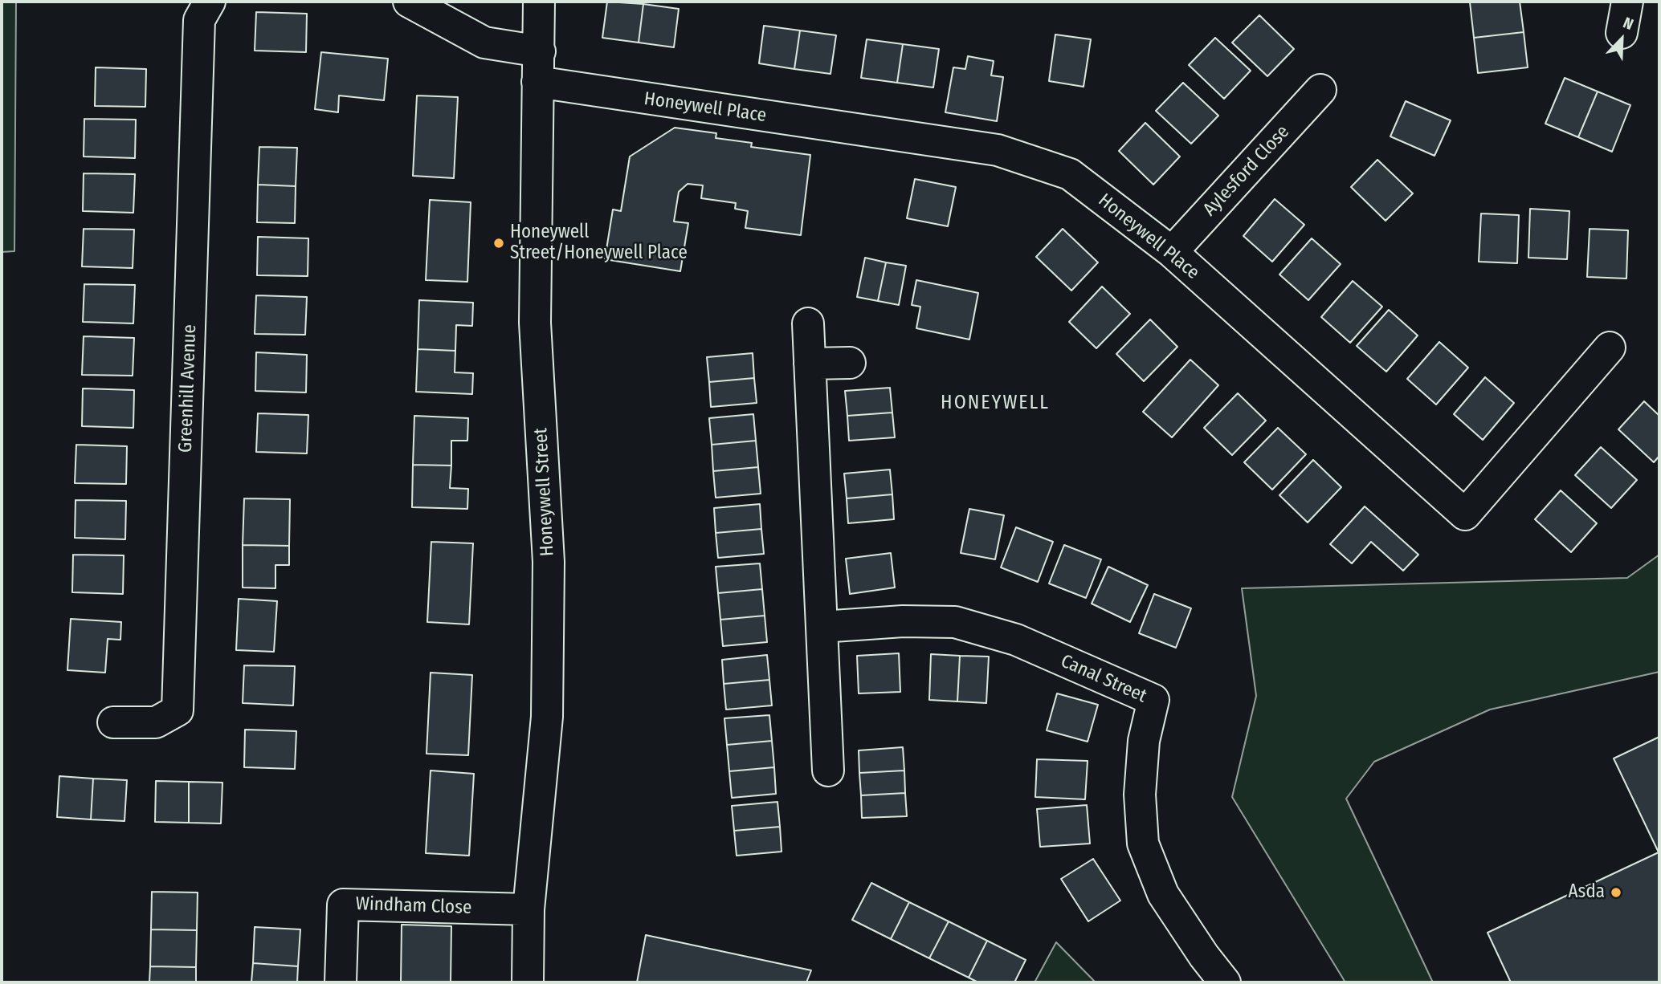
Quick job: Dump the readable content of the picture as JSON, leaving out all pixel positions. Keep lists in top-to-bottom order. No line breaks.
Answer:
{"streets":{"street":["Honeywell Place","Aylesford Close","Greenhill Avenue","Honeywell Street","Canal Street","Windham Close"]},"crossings":[["Honeywell Place","Aylesford Close"],["Honeywell Place","Honeywell Street"],["Honeywell Street","Windham Close"]],"districts":["HONEYWELL"],"places":["Honeywell Street/Honeywell Place","Asda"],"north":"top right"}
